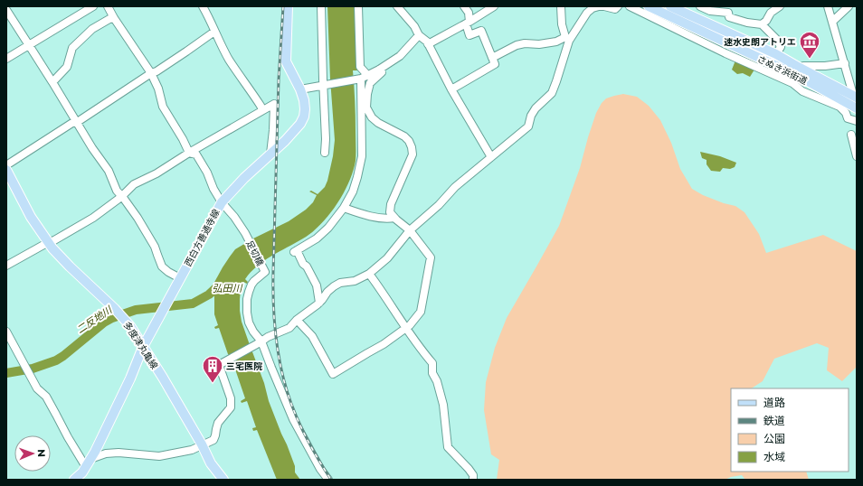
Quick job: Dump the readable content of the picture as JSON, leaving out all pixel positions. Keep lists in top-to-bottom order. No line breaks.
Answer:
{"streets":{"main road":["さぬき浜街道","西白方善通寺線","多度津丸亀線"],"street":["足切橋"]},"crossings":[["西白方善通寺線","足切橋"],["西白方善通寺線","多度津丸亀線"]],"water":["弘田川","二反地川"],"places":{"museum":["速水史朗アトリエ"],"building":["三宅医院"]},"legend":["道路","鉄道","公園","水域"],"north":"right"}
